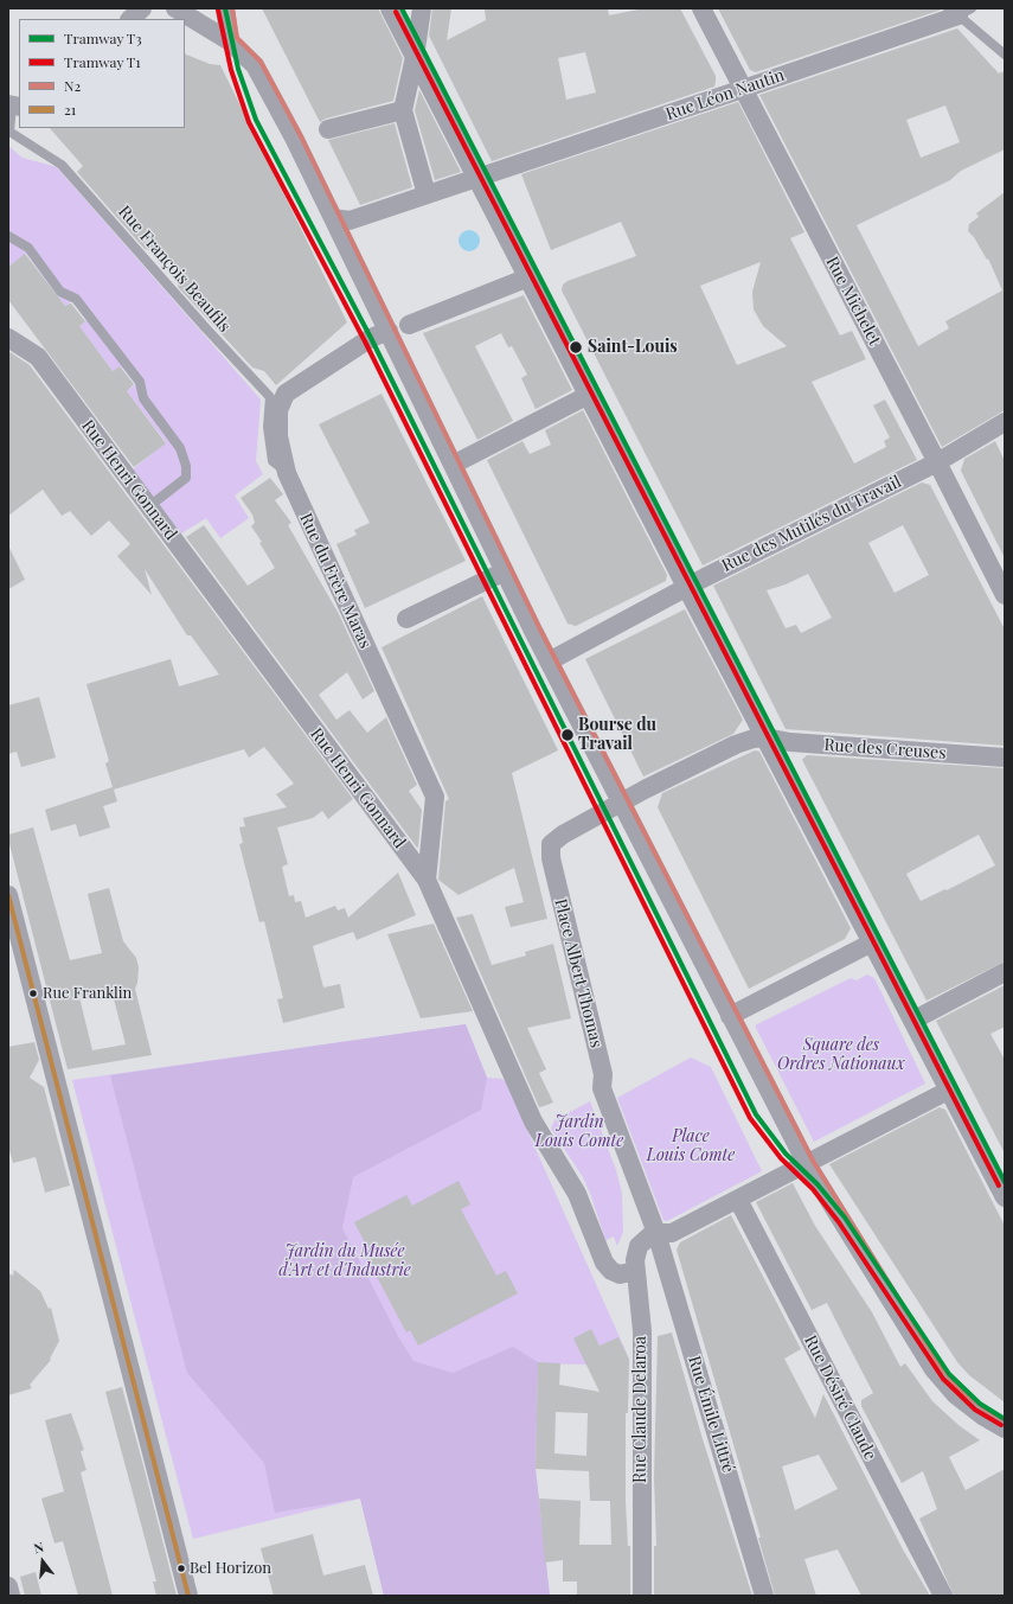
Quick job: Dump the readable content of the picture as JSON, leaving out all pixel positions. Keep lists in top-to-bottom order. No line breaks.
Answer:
{"streets":{"street":["Rue Léon Nautin","Rue Michelet","Rue Henri Gonnard","Rue des Mutilés du Travail","Rue du Frère Maras","Rue des Creuses","Place Albert Thomas","Rue Désiré Claude","Rue Claude Delaroa","Rue Émile Littré"],"lane":["Rue François Beaufils"]},"crossings":[["Rue Léon Nautin","Rue Michelet"],["Rue François Beaufils","Rue du Frère Maras"],["Rue Michelet","Rue des Mutilés du Travail"],["Rue Henri Gonnard","Rue du Frère Maras"],["Rue Henri Gonnard","Rue Claude Delaroa"],["Place Albert Thomas","Rue Claude Delaroa"],["Place Albert Thomas","Rue Émile Littré"],["Rue Claude Delaroa","Rue Émile Littré"]],"parks":["Square des Ordres Nationaux","Jardin Louis Comte","Place Louis Comte","Jardin du Musée d'Art et d'Industrie"],"places":["Saint-Louis","Bourse du Travail","Rue Franklin","Bel Horizon"],"lines":["tram line T3","transit line N2","tram line T1","transit line 21"],"legend":["Tramway T3","Tramway T1","N2","21"],"north":"top"}
